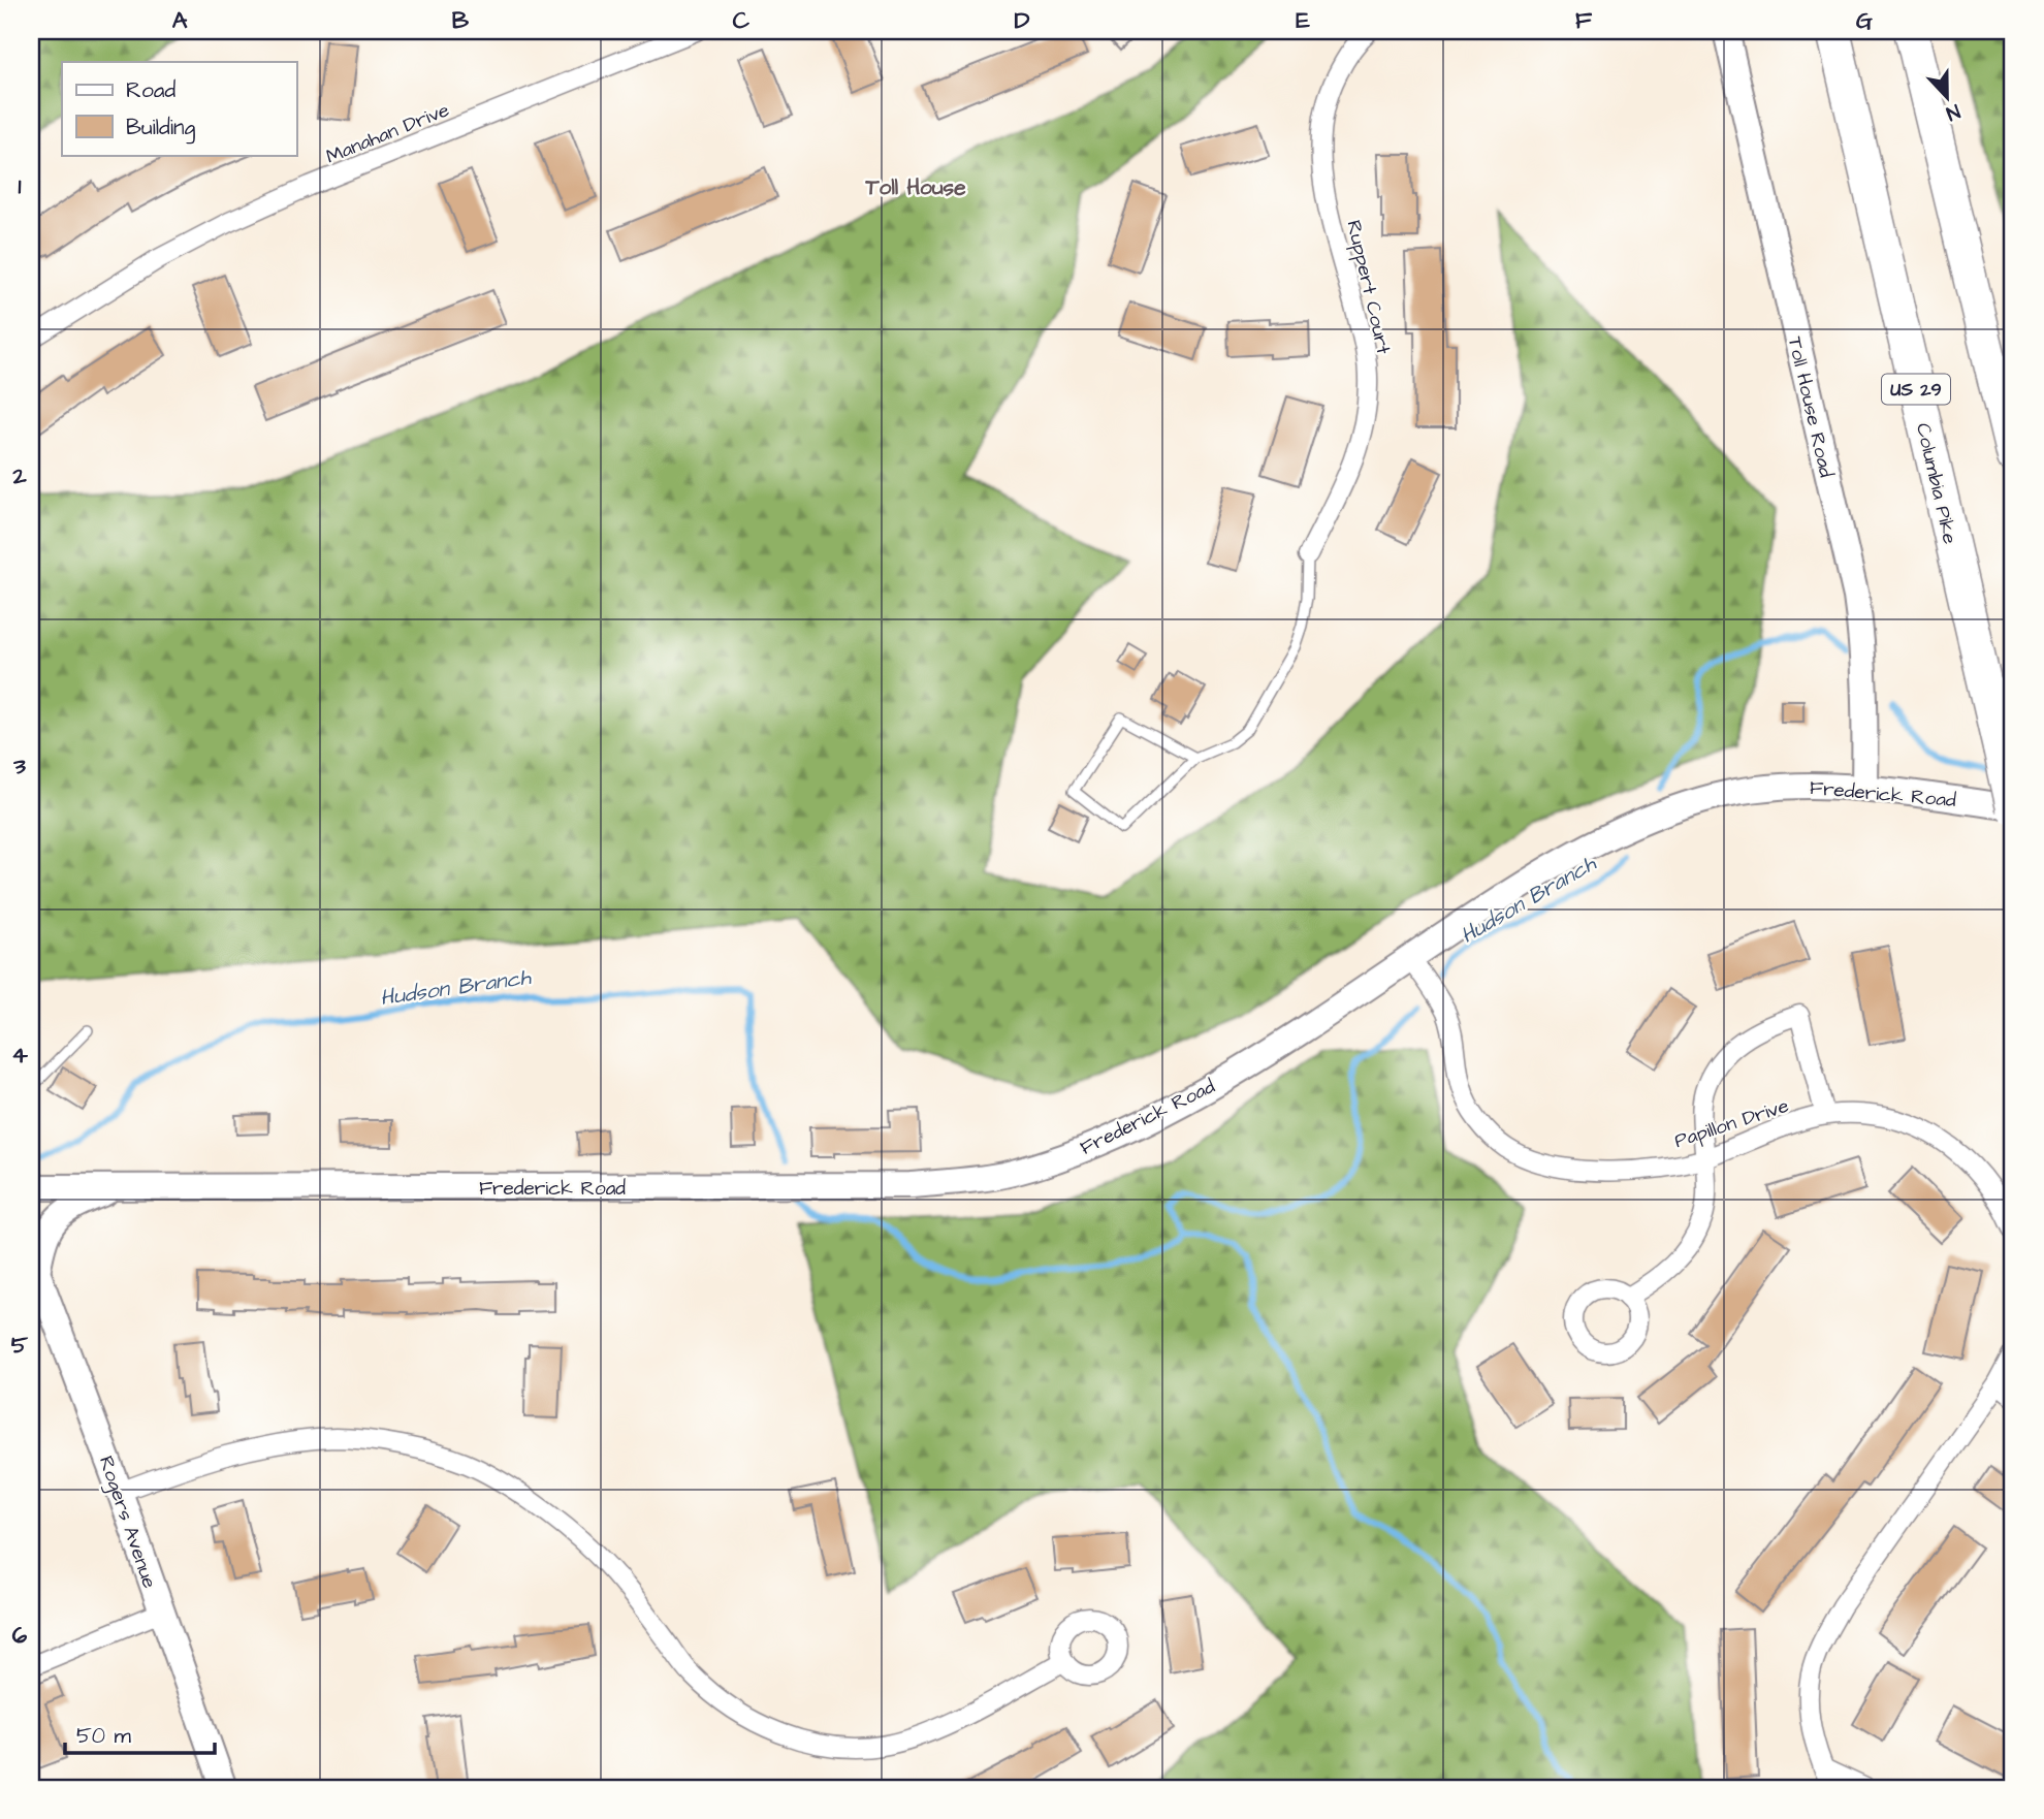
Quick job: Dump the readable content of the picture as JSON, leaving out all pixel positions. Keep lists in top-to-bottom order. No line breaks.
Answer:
{"streets":{"highway":["US 29","Columbia Pike"],"main road":["Toll House Road","Frederick Road","Rogers Avenue"],"street":["Manahan Drive","Ruppert Court","Papillon Drive"]},"crossings":[["Toll House Road","Frederick Road"],["Columbia Pike","Frederick Road"],["Frederick Road","Papillon Drive"]],"districts":["Toll House"],"water":["Hudson Branch"],"legend":["Road","Building"],"scale_bar":"50 m","north":"bottom","grid":{"columns":["A","B","C","D","E","F","G"],"rows":["1","2","3","4","5","6"]}}
